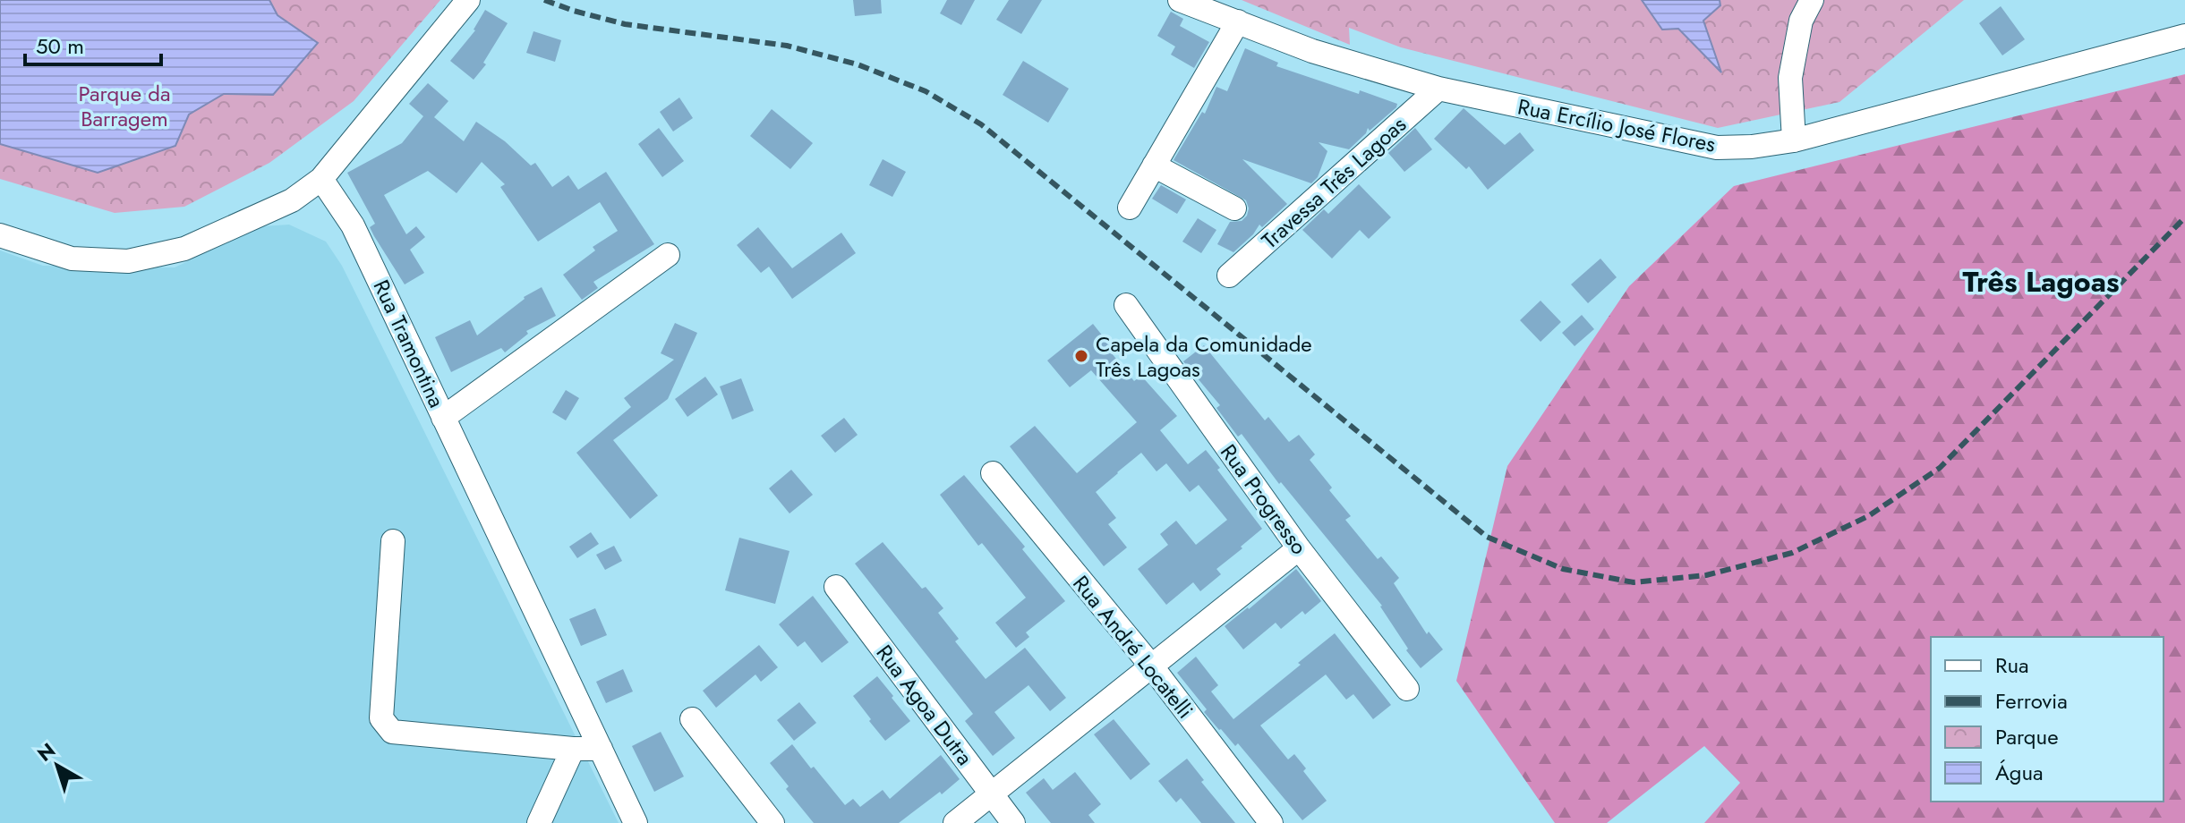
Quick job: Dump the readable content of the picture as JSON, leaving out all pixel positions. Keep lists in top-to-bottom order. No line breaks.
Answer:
{"streets":{"street":["Rua Ercílio José Flores","Travessa Três Lagoas","Rua Tramontina","Rua Progresso","Rua André Locatelli","Rua Agoa Dutra"]},"crossings":[["Rua Ercílio José Flores","Travessa Três Lagoas"]],"districts":["Três Lagoas"],"parks":["Parque da Barragem"],"places":["Capela da Comunidade Três Lagoas"],"legend":["Rua","Ferrovia","Parque","Água"],"scale_bar":"50 m","north":"top left"}
